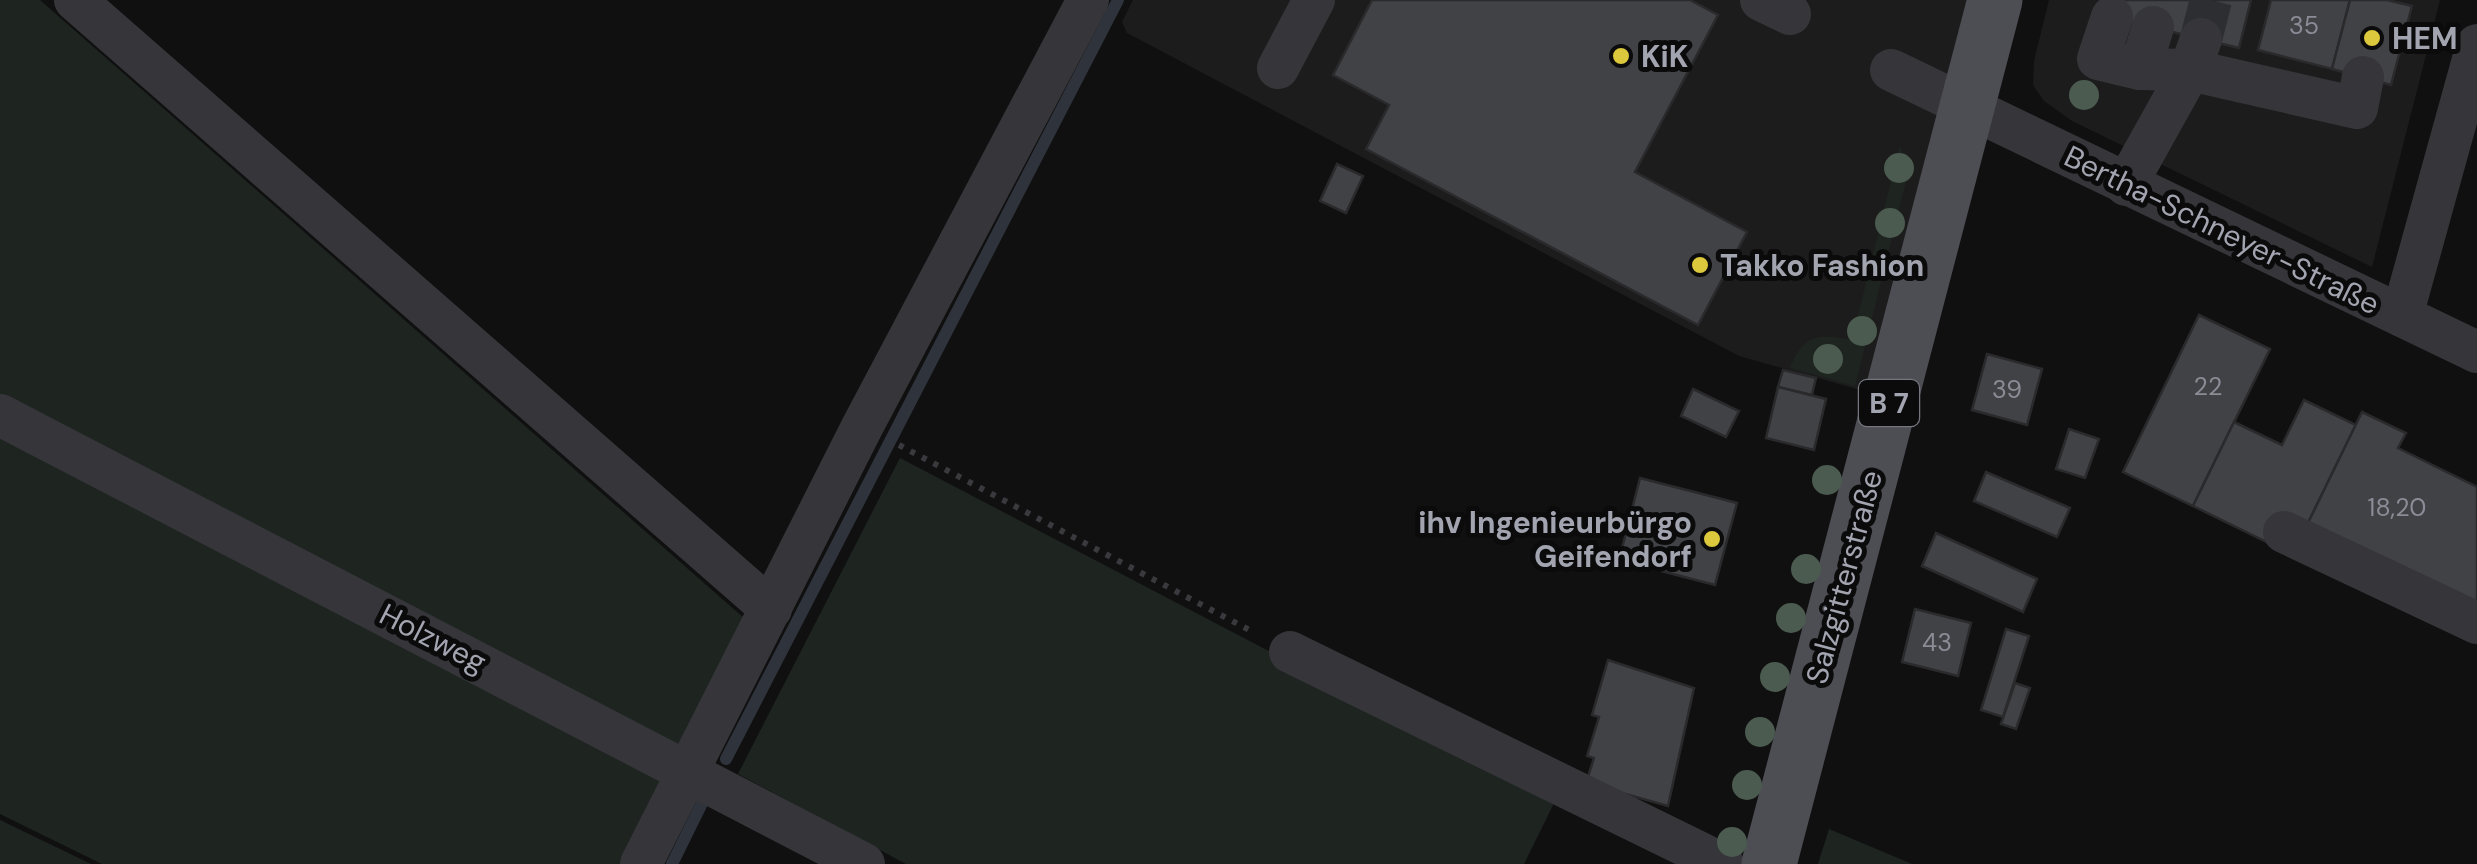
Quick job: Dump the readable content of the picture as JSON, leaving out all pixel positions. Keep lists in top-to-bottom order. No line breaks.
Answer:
{"streets":{"main road":["B 7","Salzgitterstraße"],"street":["Bertha-Schneyer-Straße","Holzweg"]},"crossings":[["Bertha-Schneyer-Straße","Salzgitterstraße"]],"places":["HEM","KiK","Takko Fashion","ihv Ingenieurbürgo Geifendorf"],"house_numbers":["35","22","39","18,20","43"]}
